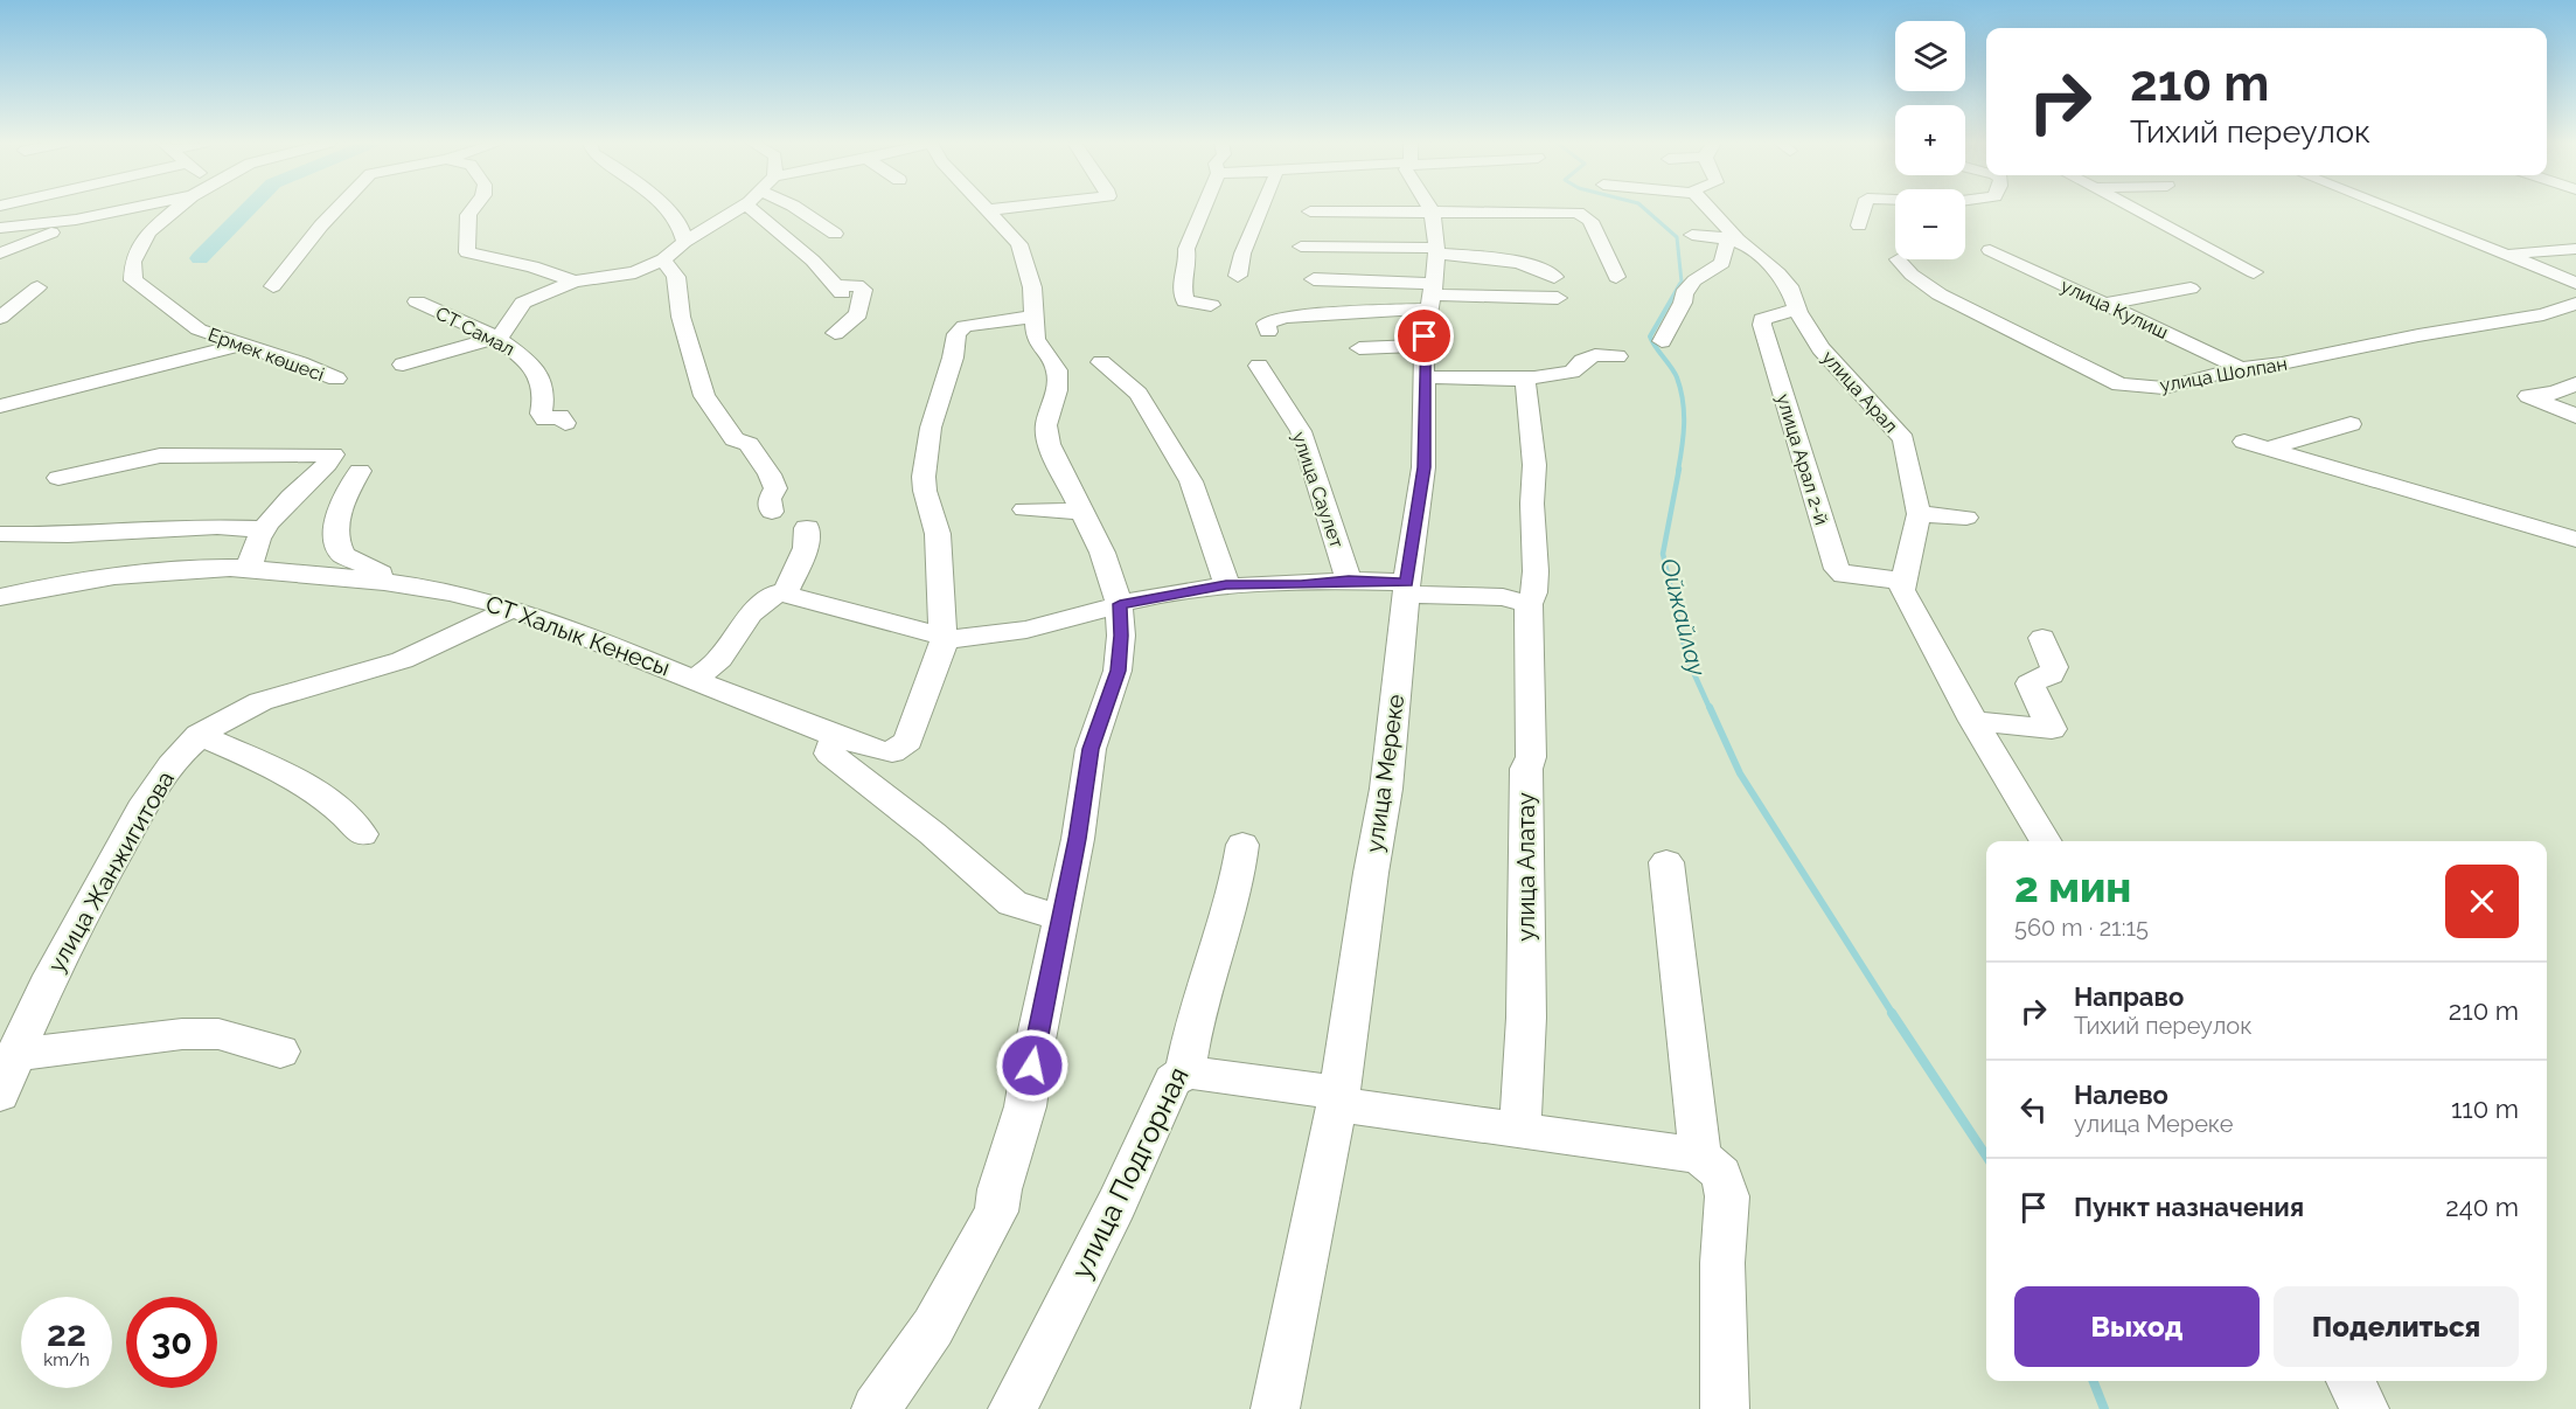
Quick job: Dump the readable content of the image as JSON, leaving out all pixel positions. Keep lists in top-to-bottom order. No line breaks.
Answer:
{"streets":{"street":["улица Кулиш","СТ Самал","Ермек көшесі","улица Шолпан","улица Арал","улица Арал 2-й","улица Саулет","СТ Халык Кенесы","улица Мереке","улица Алатау","улица Жанжигитова","улица Подгорная"]},"crossings":[["улица Кулиш","улица Шолпан"],["улица Арал","улица Арал 2-й"],["СТ Халык Кенесы","улица Жанжигитова"]],"water":["Ойжайлау"],"page":{"map_buttons":["+","−"],"turn":["210 m","Тихий переулок"],"heading":["2 мин","560 m · 21:15"],"list":[{"name":"Направо","note":"Тихий переулок","value":"210 m"},{"name":"Налево","note":"улица Мереке","value":"110 m"},{"name":"Пункт назначения","value":"240 m"}],"buttons":["Выход","Поделиться"],"speed":"22 km/h","limit":"30"}}
